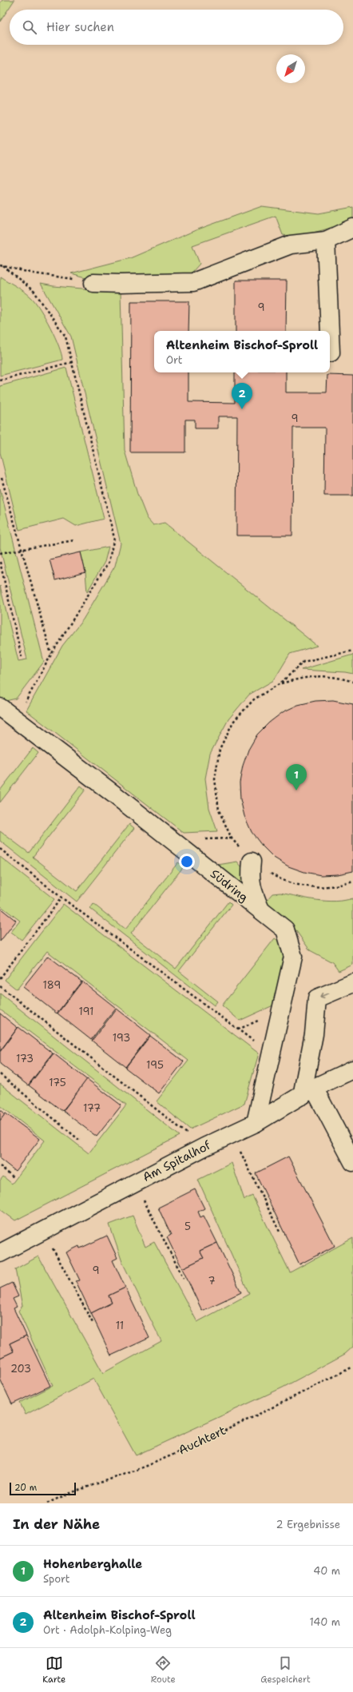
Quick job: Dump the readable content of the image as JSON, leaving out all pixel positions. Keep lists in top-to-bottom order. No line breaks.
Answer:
{"streets":{"street":["Südring","Am Spitalhof"],"path":["Auchtert"]},"crossings":[["Südring","Am Spitalhof"]],"house_numbers":["9","9","189","191","193","173","195","175","177","5","9","7","11","203"],"scale_bar":"20 m","north":"bottom left","page":{"search":"Hier suchen","popup":["Altenheim Bischof-Sproll","Ort"],"pins":["2","1"],"scale":"20 m","heading":["In der Nähe","2 Ergebnisse"],"list":[{"mark":"1","name":"Hohenberghalle","note":"Sport","value":"40 m"},{"mark":"2","name":"Altenheim Bischof-Sproll","note":"Ort · Adolph-Kolping-Weg","value":"140 m"}],"nav":["Karte","Route","Gespeichert"]}}
